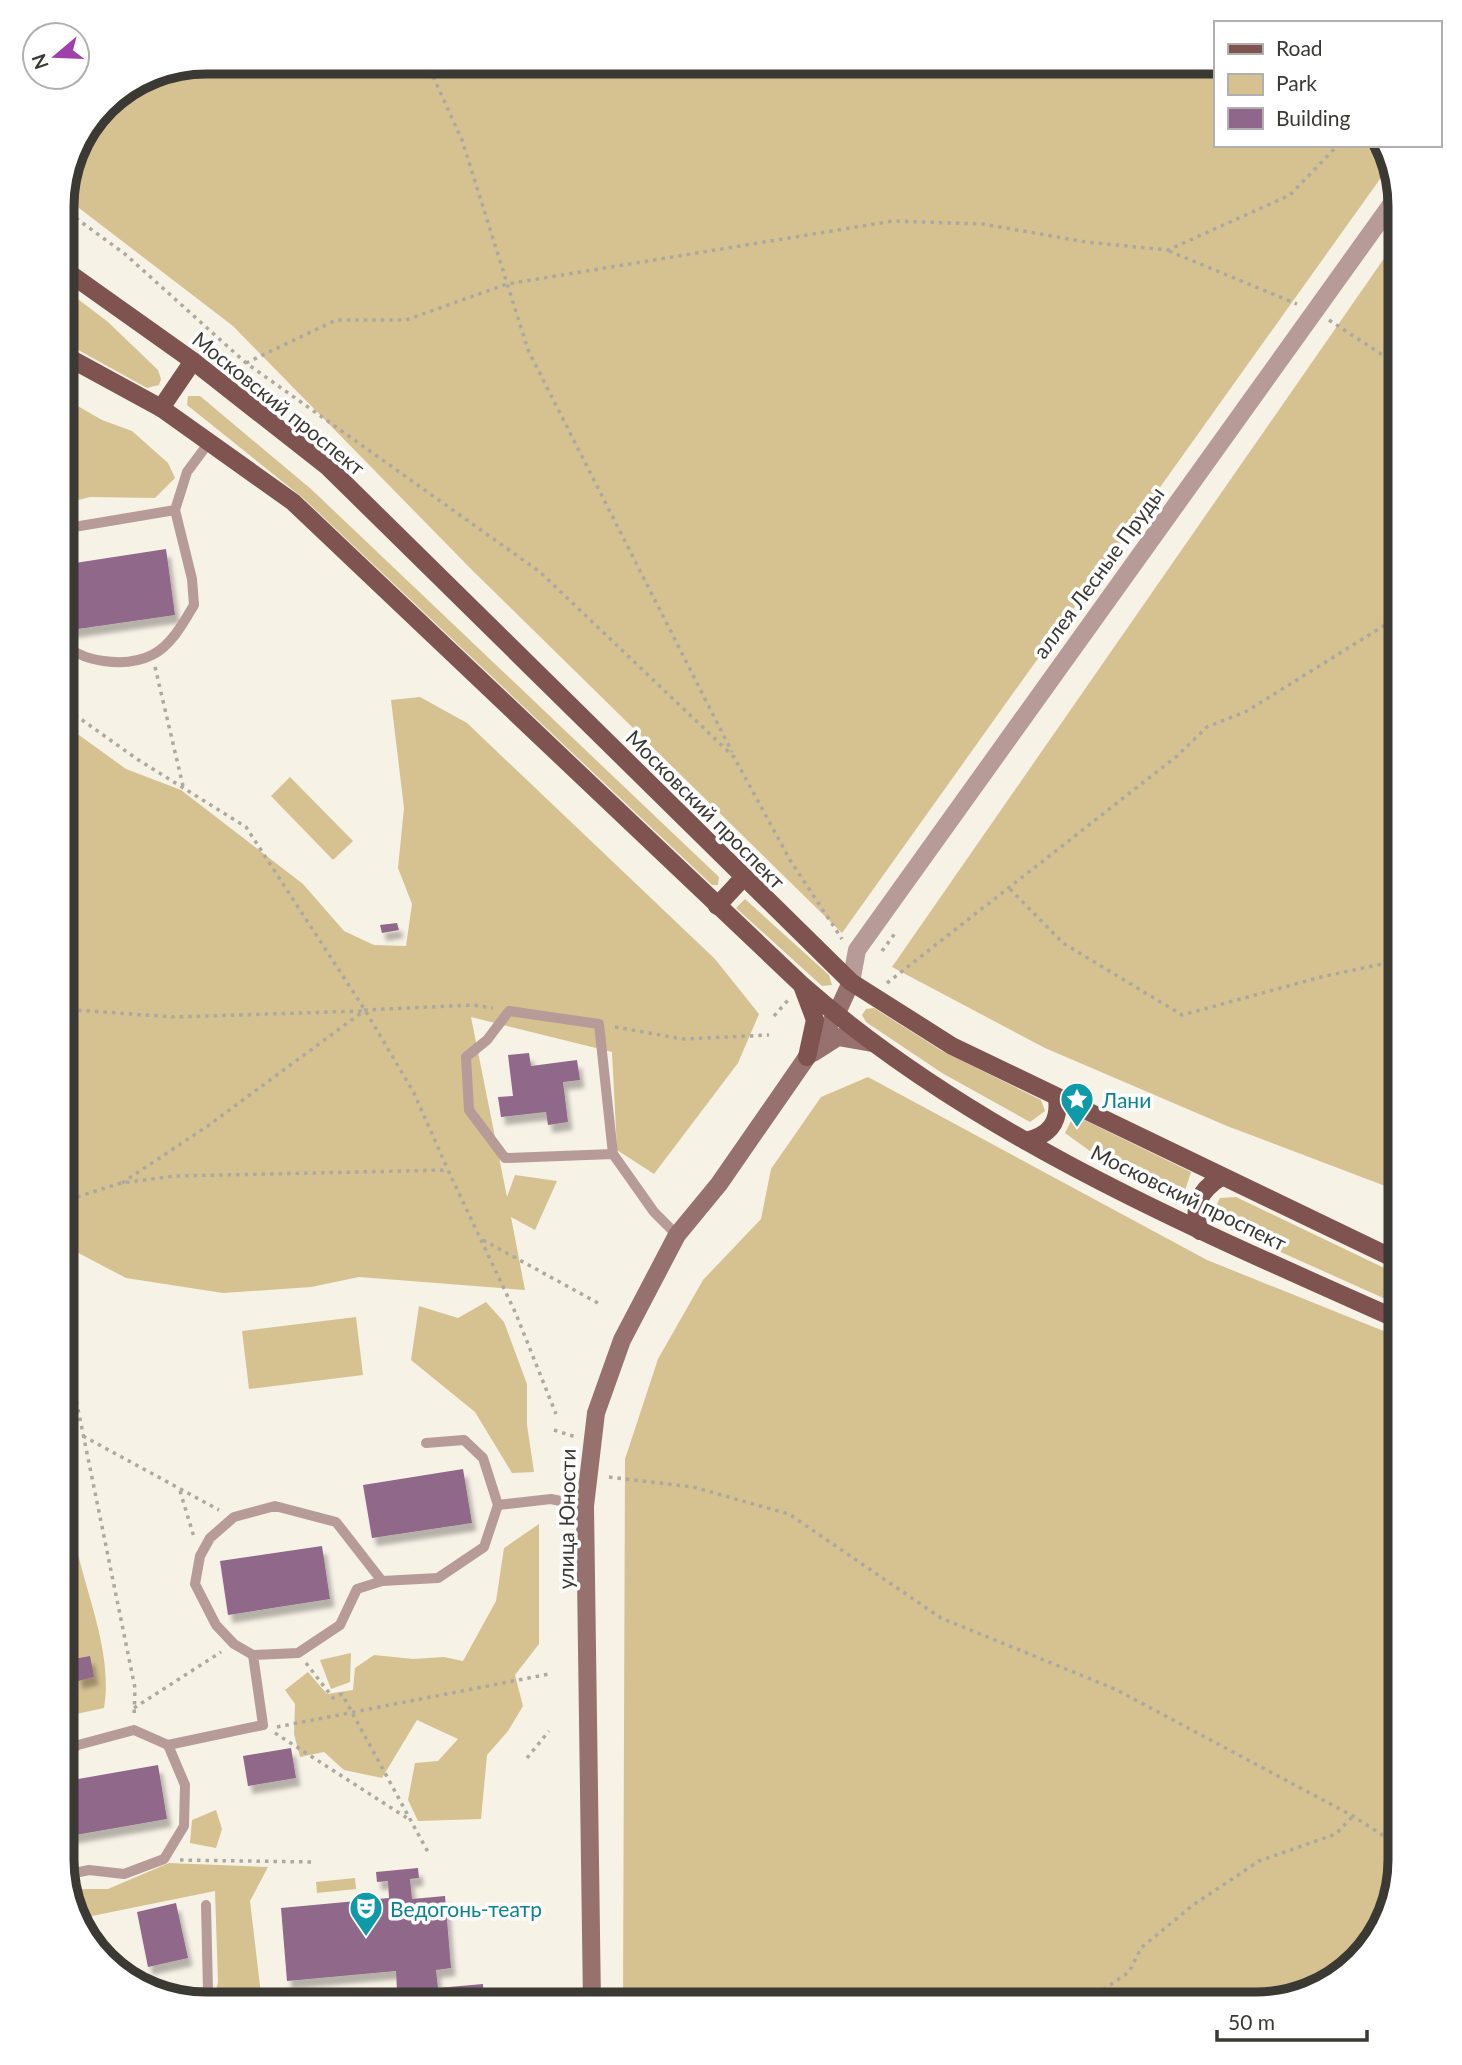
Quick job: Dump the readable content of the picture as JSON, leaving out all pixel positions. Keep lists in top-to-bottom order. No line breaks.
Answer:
{"streets":{"main road":["Московский проспект"],"street":["аллея Лесные Пруды","улица Юности"]},"crossings":[["Московский проспект","аллея Лесные Пруды"],["Московский проспект","улица Юности"],["аллея Лесные Пруды","улица Юности"]],"places":{"place":["Лани"],"theatre":["Ведогонь-театр"]},"legend":["Road","Park","Building"],"scale_bar":"50 m","north":"left"}
